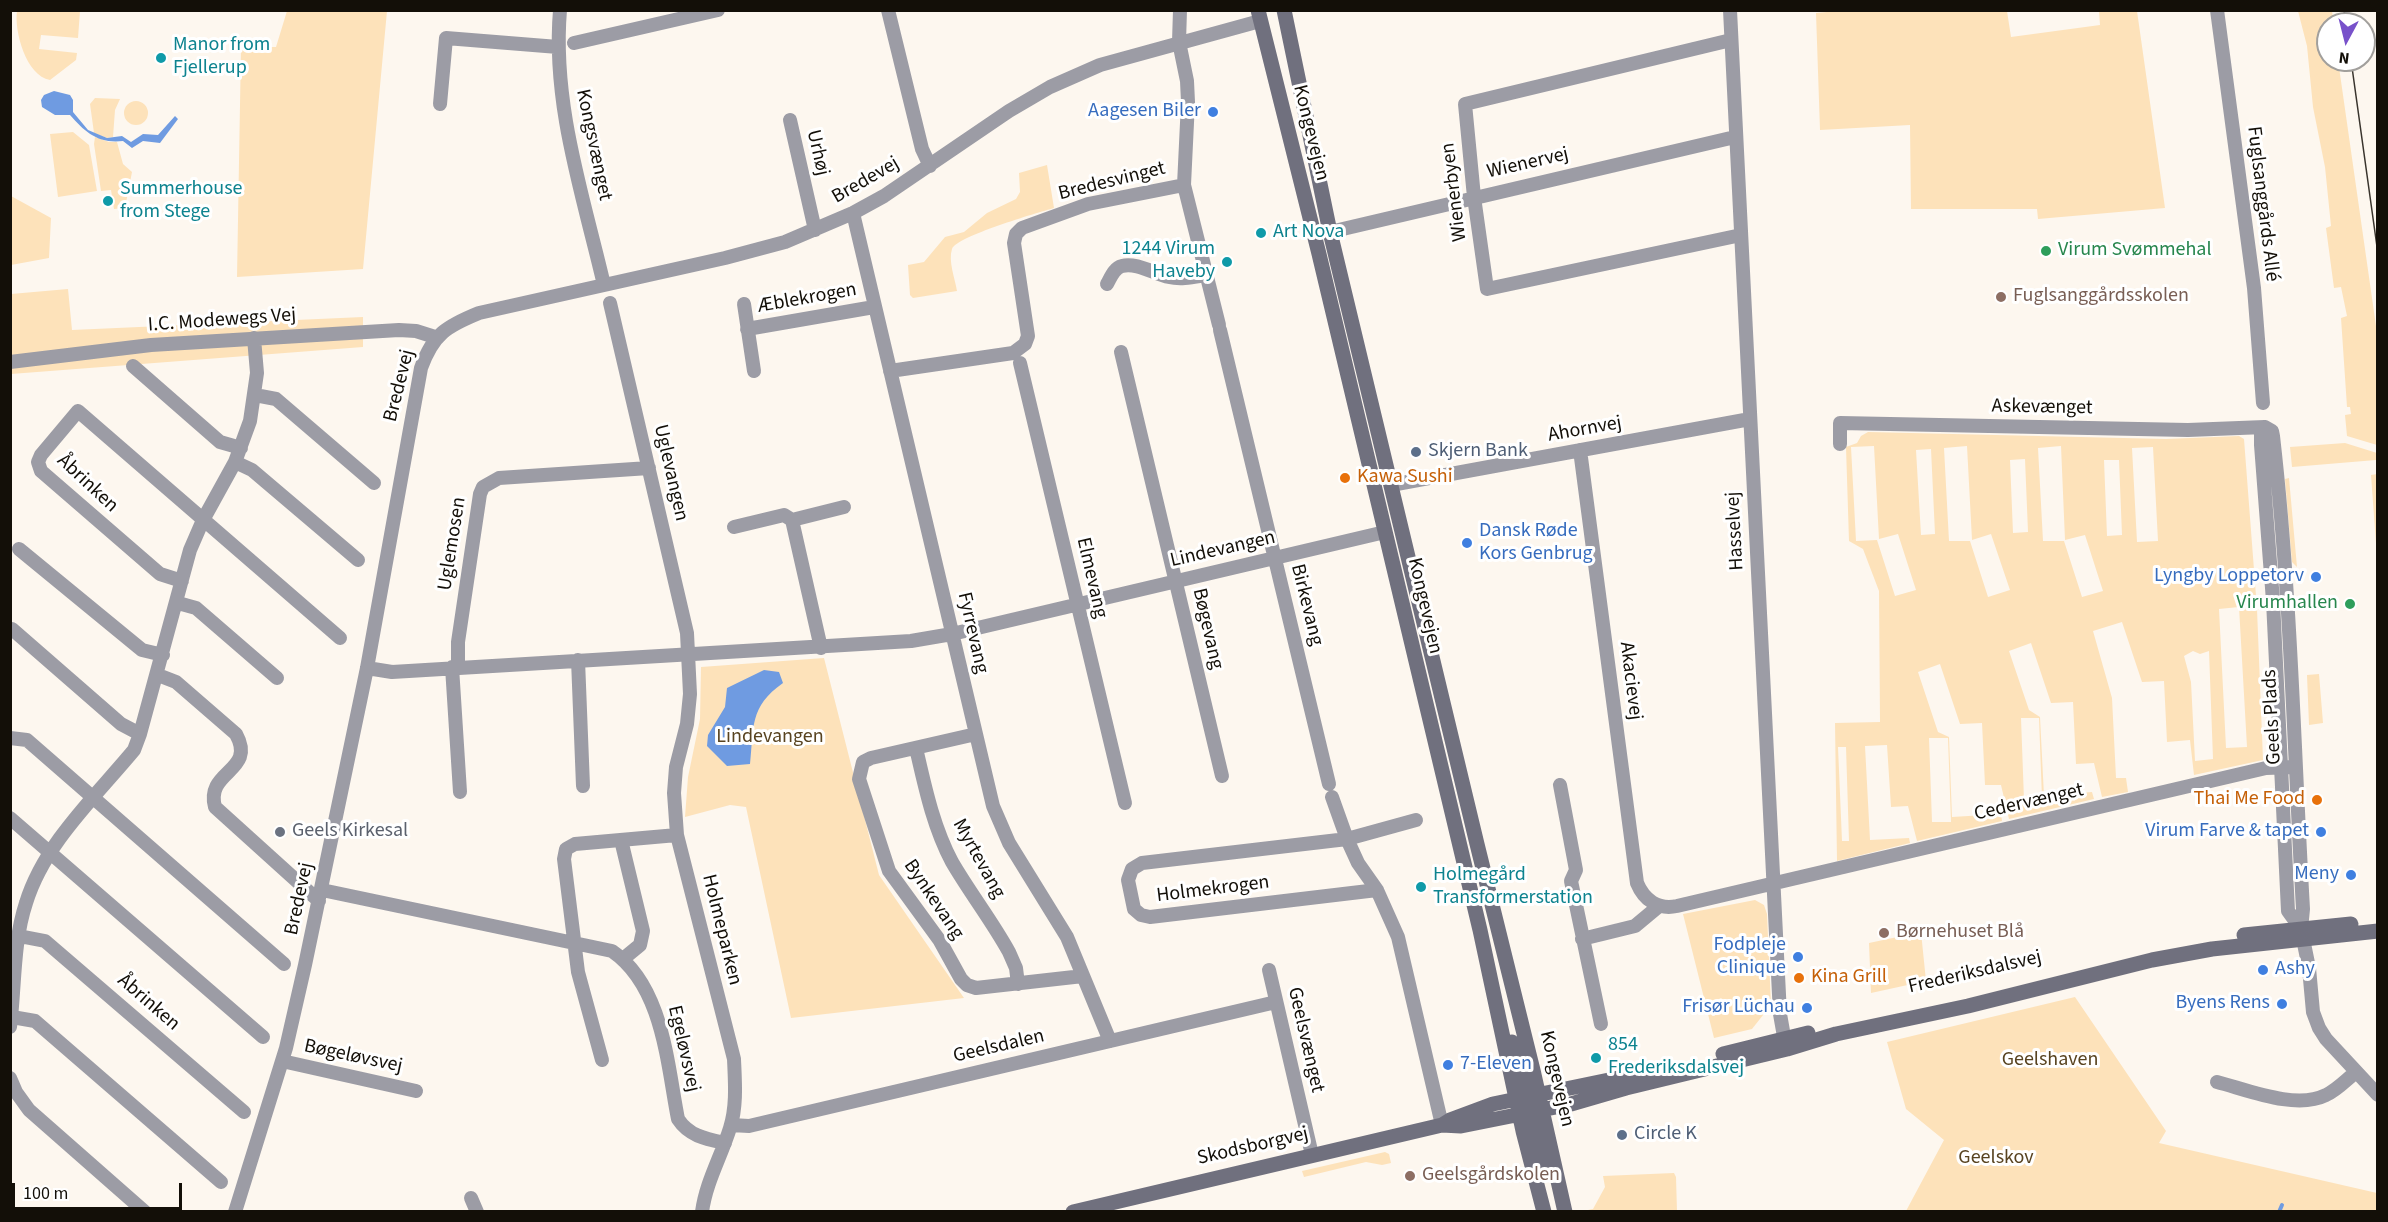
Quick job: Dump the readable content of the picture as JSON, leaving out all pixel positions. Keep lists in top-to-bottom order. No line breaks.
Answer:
{"streets":{"main road":["Kongevejen","Frederiksdalsvej","Skodsborgvej"],"street":["Kongsvænget","Urhøj","Wienervej","Bredevej","Bredesvinget","Wienerbyen","Fuglsanggårds Allé","Æblekrogen","I.C. Modewegs Vej","Askevænget","Ahornvej","Uglevangen","Åbrinken","Hasselvej","Uglemosen","Lindevangen","Elmevang","Birkevang","Bøgevang","Fyrrevang","Akacievej","Geels Plads","Cedervænget","Myrtevang","Holmekrogen","Bynkevang","Holmeparken","Geelsvænget","Geelsdalen","Egeløvsvej","Bøgeløvsvej"]},"crossings":[["Kongevejen","Wienervej"],["Kongevejen","Bredevej"],["Kongevejen","Ahornvej"],["Kongevejen","Lindevangen"],["Kongevejen","Frederiksdalsvej"],["Kongevejen","Skodsborgvej"],["Kongsvænget","Bredevej"],["Urhøj","Bredevej"],["Wienervej","Wienerbyen"],["Wienervej","Hasselvej"],["Bredevej","Bredesvinget"],["Bredevej","I.C. Modewegs Vej"],["Bredevej","Lindevangen"],["Bredevej","Fyrrevang"],["Bredevej","Bøgeløvsvej"],["Bredesvinget","Birkevang"],["Bredesvinget","Fyrrevang"],["Wienerbyen","Hasselvej"],["Æblekrogen","Fyrrevang"],["Askevænget","Geels Plads"],["Ahornvej","Hasselvej"],["Ahornvej","Akacievej"],["Uglevangen","Uglemosen"],["Uglevangen","Lindevangen"],["Uglevangen","Holmeparken"],["Hasselvej","Cedervænget"],["Hasselvej","Frederiksdalsvej"],["Uglemosen","Lindevangen"],["Lindevangen","Elmevang"],["Lindevangen","Birkevang"],["Lindevangen","Bøgevang"],["Lindevangen","Fyrrevang"],["Lindevangen","Holmeparken"],["Birkevang","Holmekrogen"],["Fyrrevang","Bynkevang"],["Fyrrevang","Geelsdalen"],["Geels Plads","Cedervænget"],["Geels Plads","Frederiksdalsvej"],["Myrtevang","Bynkevang"],["Holmeparken","Geelsdalen"],["Holmeparken","Egeløvsvej"],["Frederiksdalsvej","Skodsborgvej"],["Geelsvænget","Geelsdalen"],["Geelsvænget","Skodsborgvej"]],"parks":["Lindevangen","Geelshaven","Geelskov"],"places":["Manor from Fjellerup","Aagesen Biler","Summerhouse from Stege","Art Nova","Virum Svømmehal","1244 Virum Haveby","Fuglsanggårdsskolen","Skjern Bank","Kawa Sushi","Dansk Røde Kors Genbrug","Lyngby Loppetorv","Virumhallen","Thai Me Food","Geels Kirkesal","Virum Farve & tapet","Meny","Holmegård Transformerstation","Børnehuset Blå","Fodpleje Clinique","Ashy","Kina Grill","Byens Rens","Frisør Lüchau","854 Frederiksdalsvej","7-Eleven","Circle K","Geelsgårdskolen"],"scale_bar":"100 m","north":"bottom"}
